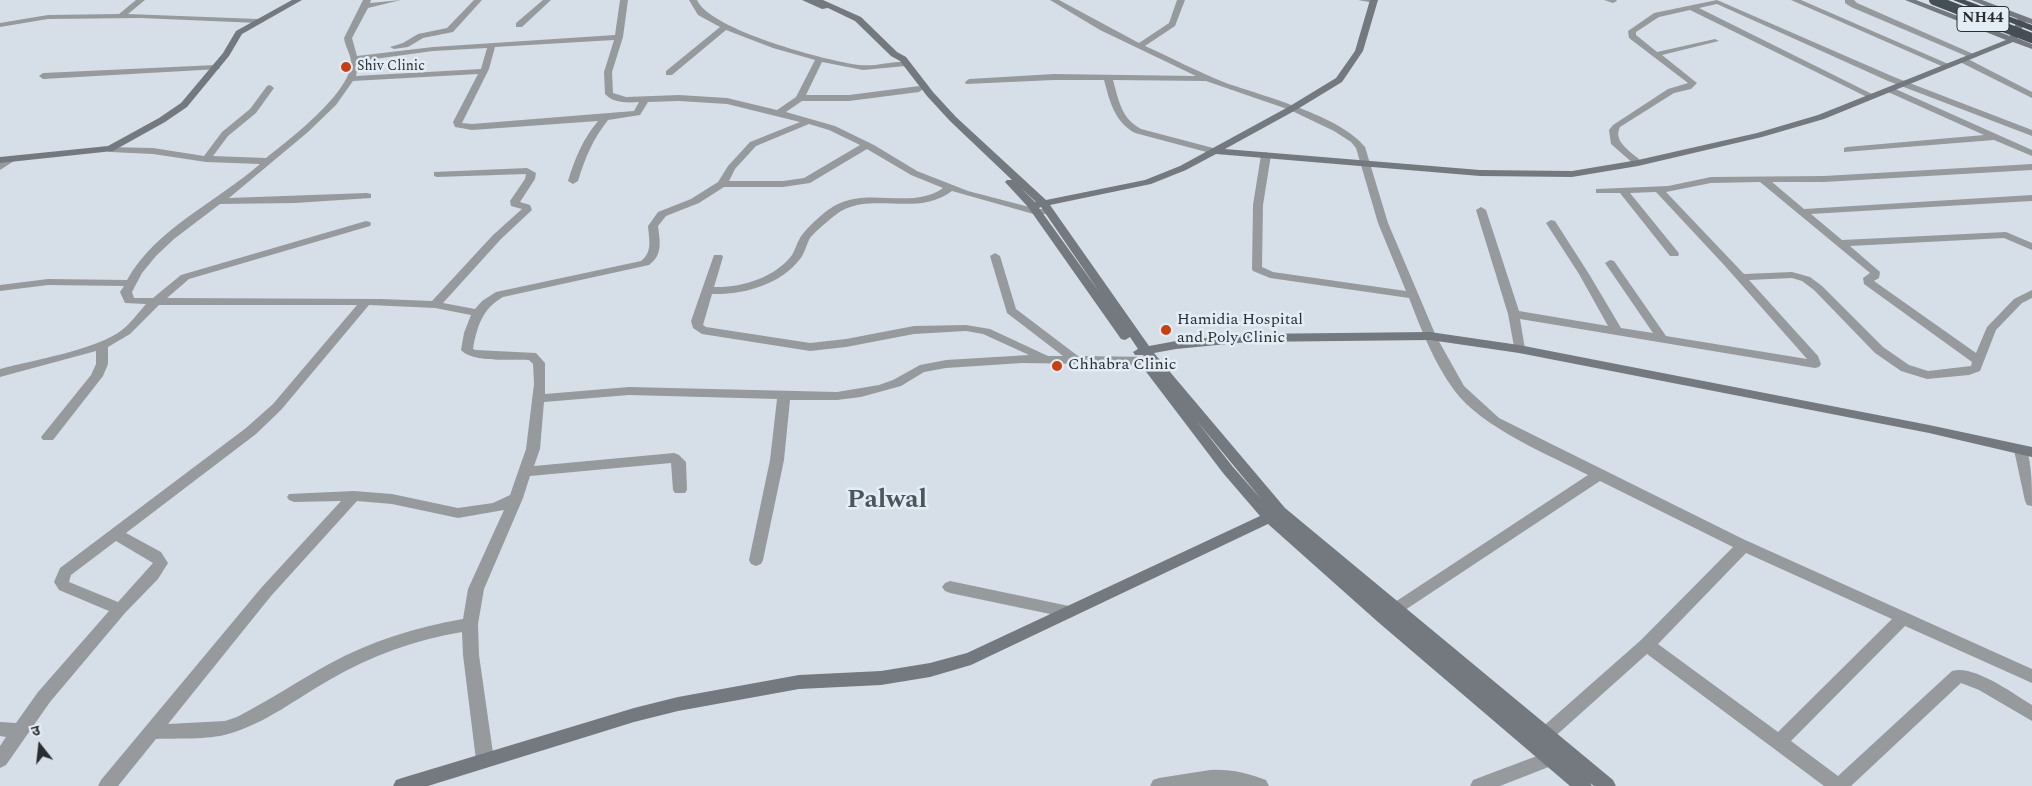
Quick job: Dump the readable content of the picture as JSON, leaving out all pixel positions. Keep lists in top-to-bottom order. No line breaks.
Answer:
{"streets":{"highway":["NH44"]},"districts":["Palwal"],"places":["Shiv Clinic","Hamidia Hospital and Poly Clinic","Chhabra Clinic"],"north":"top"}
